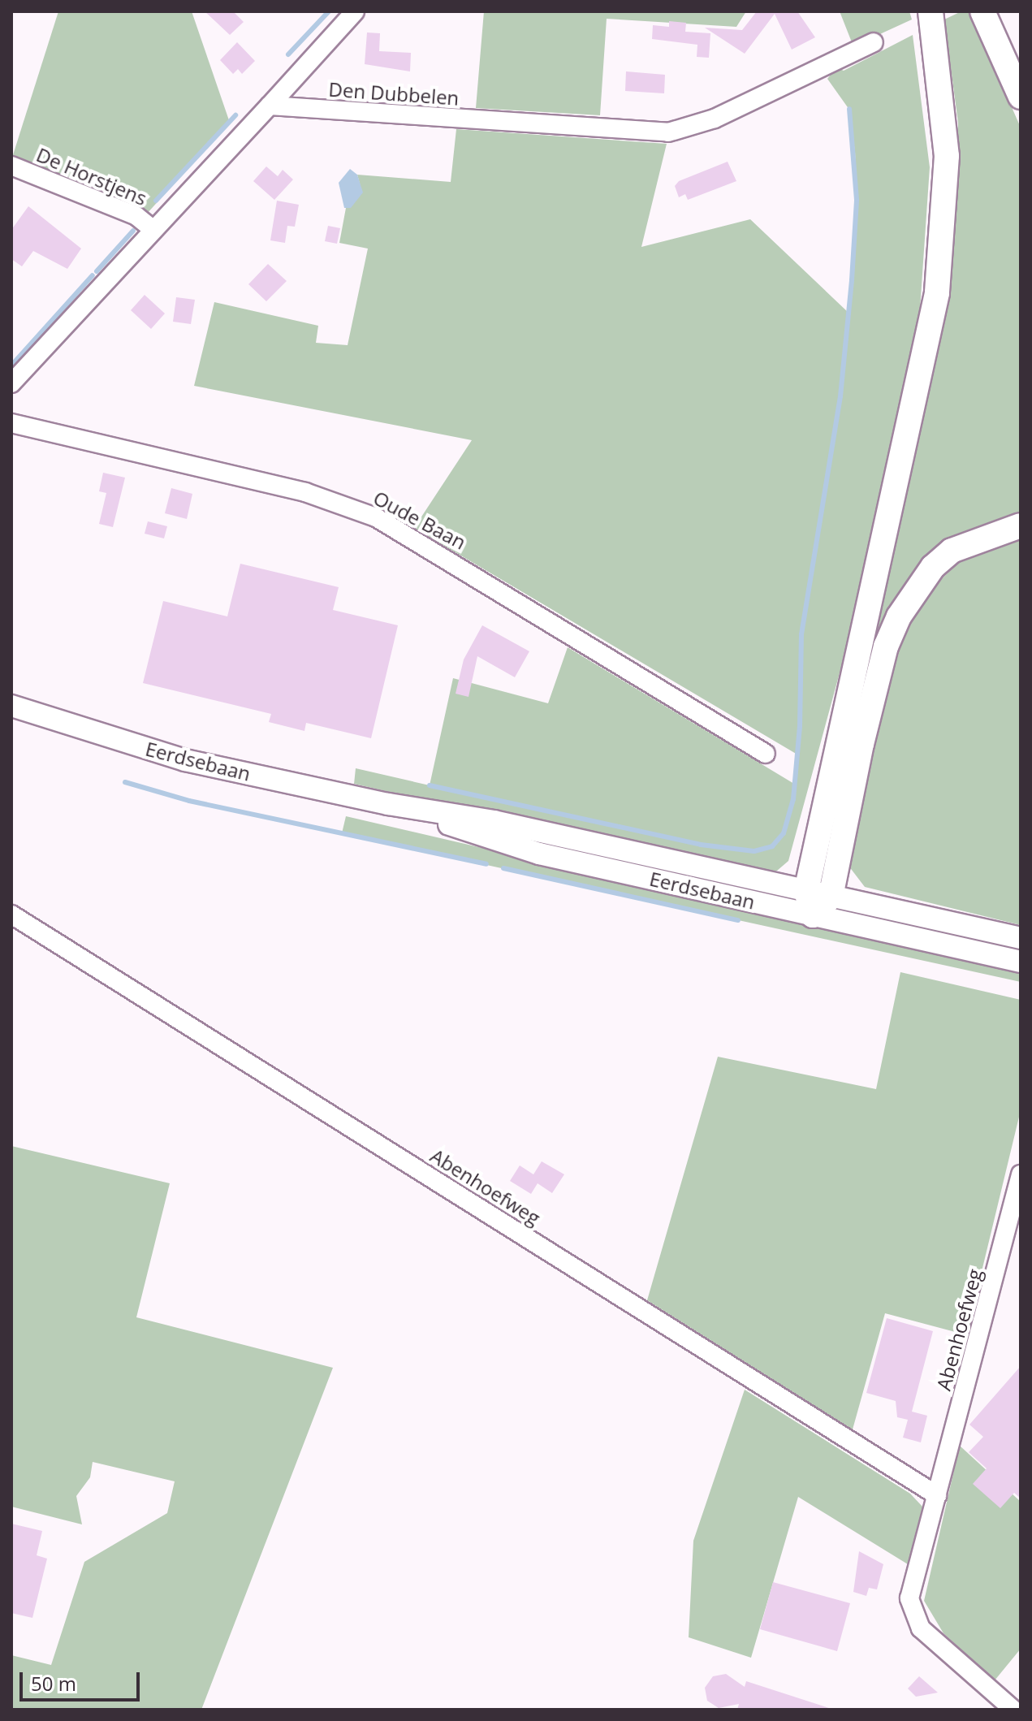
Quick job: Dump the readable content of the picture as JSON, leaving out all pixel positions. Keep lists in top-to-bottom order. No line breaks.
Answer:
{"streets":{"main road":["Eerdsebaan"],"street":["Den Dubbelen","De Horstjens","Oude Baan","Abenhoefweg"]},"scale_bar":"50 m"}
